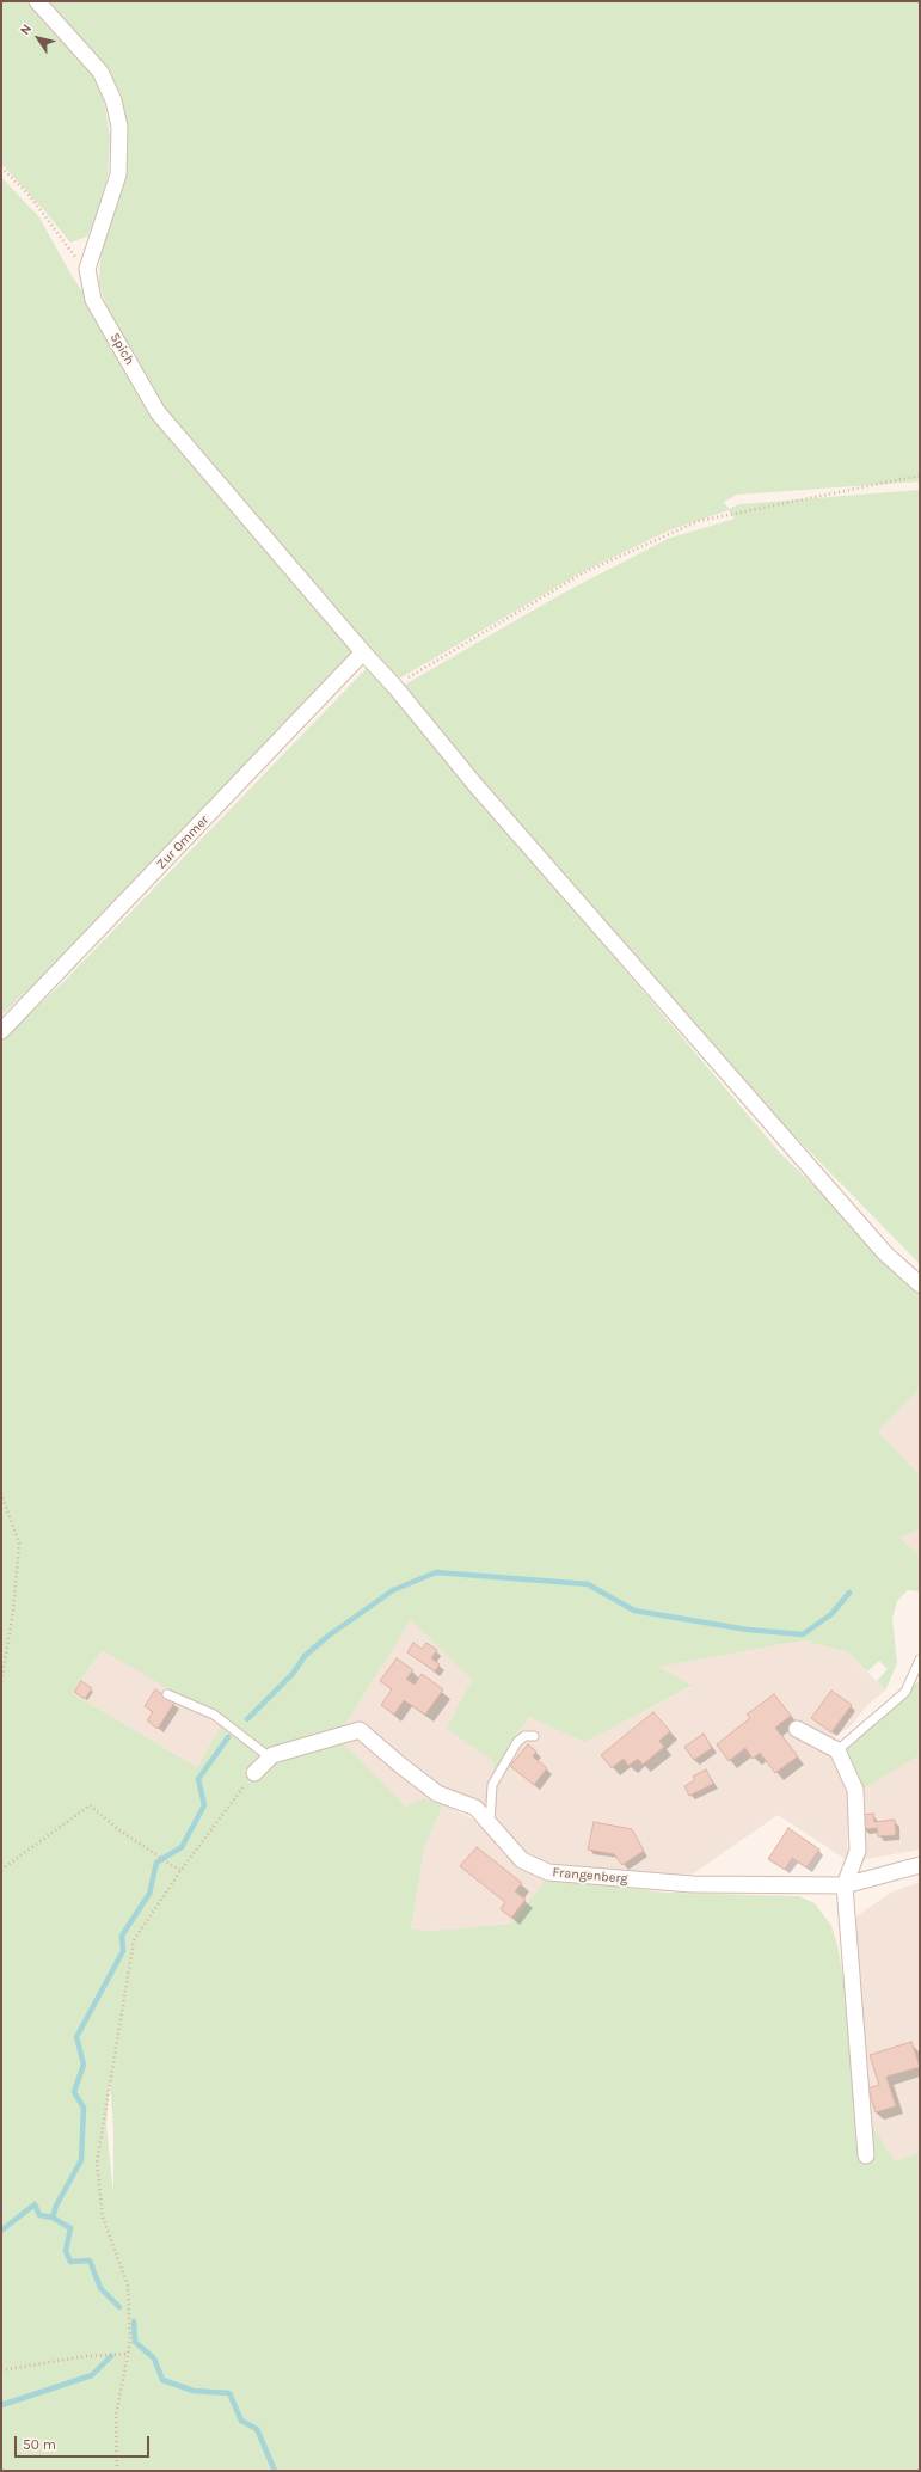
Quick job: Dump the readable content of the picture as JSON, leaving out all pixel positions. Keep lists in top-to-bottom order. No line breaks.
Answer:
{"streets":{"street":["Spich","Zur Ommer","Frangenberg"]},"crossings":[["Spich","Zur Ommer"]],"scale_bar":"50 m","north":"top left"}
